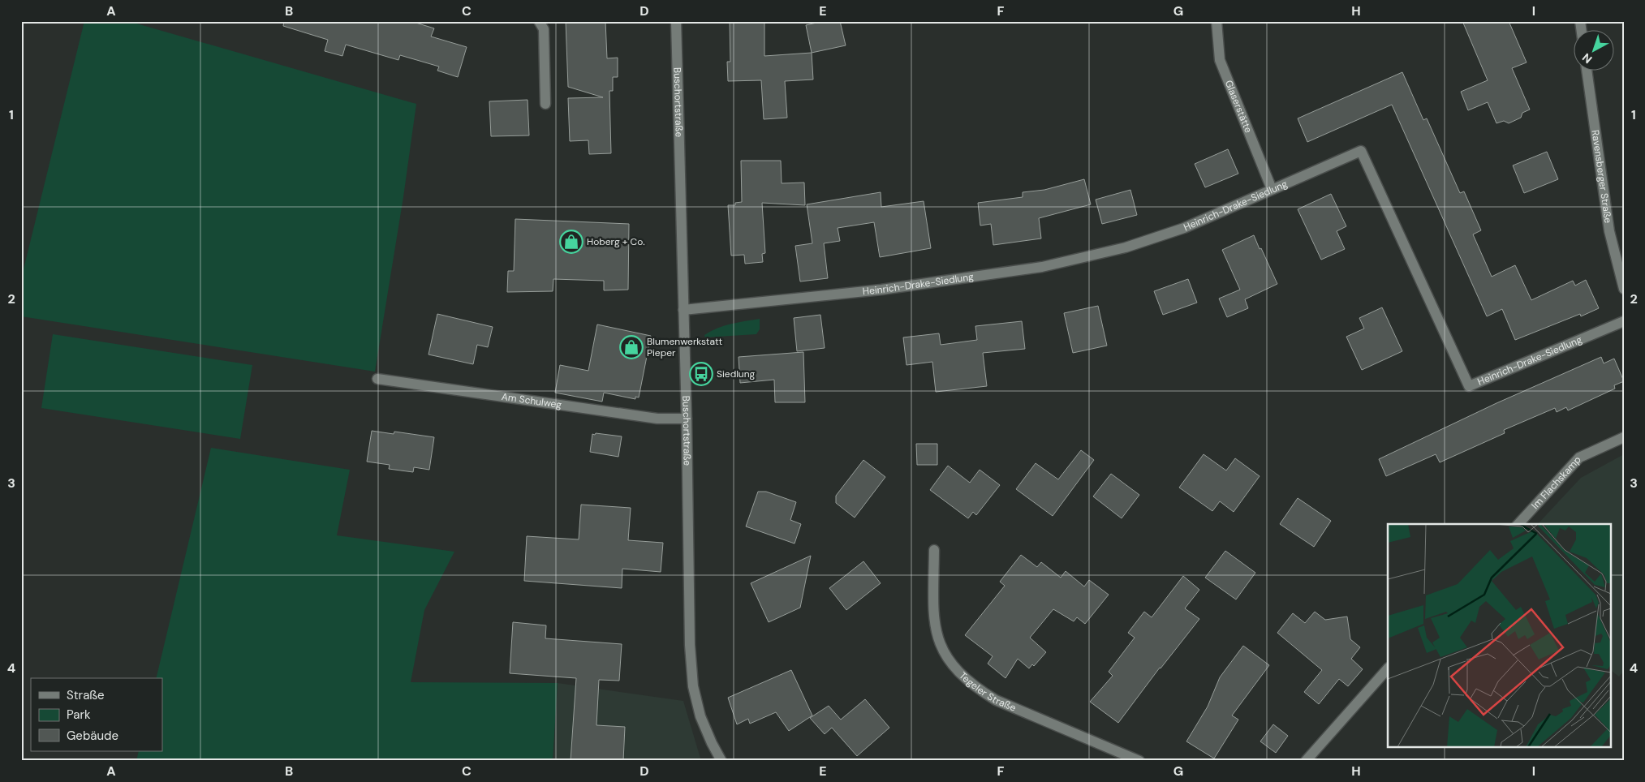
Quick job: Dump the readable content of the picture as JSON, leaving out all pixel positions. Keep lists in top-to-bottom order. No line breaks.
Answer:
{"streets":{"street":["Buschortstraße","Glaserstätte","Ravensberger Straße","Heinrich-Drake-Siedlung","Am Schulweg","Im Flachskamp","Tegeler Straße"]},"crossings":[["Buschortstraße","Heinrich-Drake-Siedlung"],["Buschortstraße","Am Schulweg"],["Glaserstätte","Heinrich-Drake-Siedlung"]],"places":{"shop":["Hoberg + Co.","Blumenwerkstatt Pieper"],"bus stop":["Siedlung"]},"legend":["Straße","Park","Gebäude"],"north":"bottom left","grid":{"columns":["A","B","C","D","E","F","G","H","I"],"rows":["1","2","3","4"]}}
